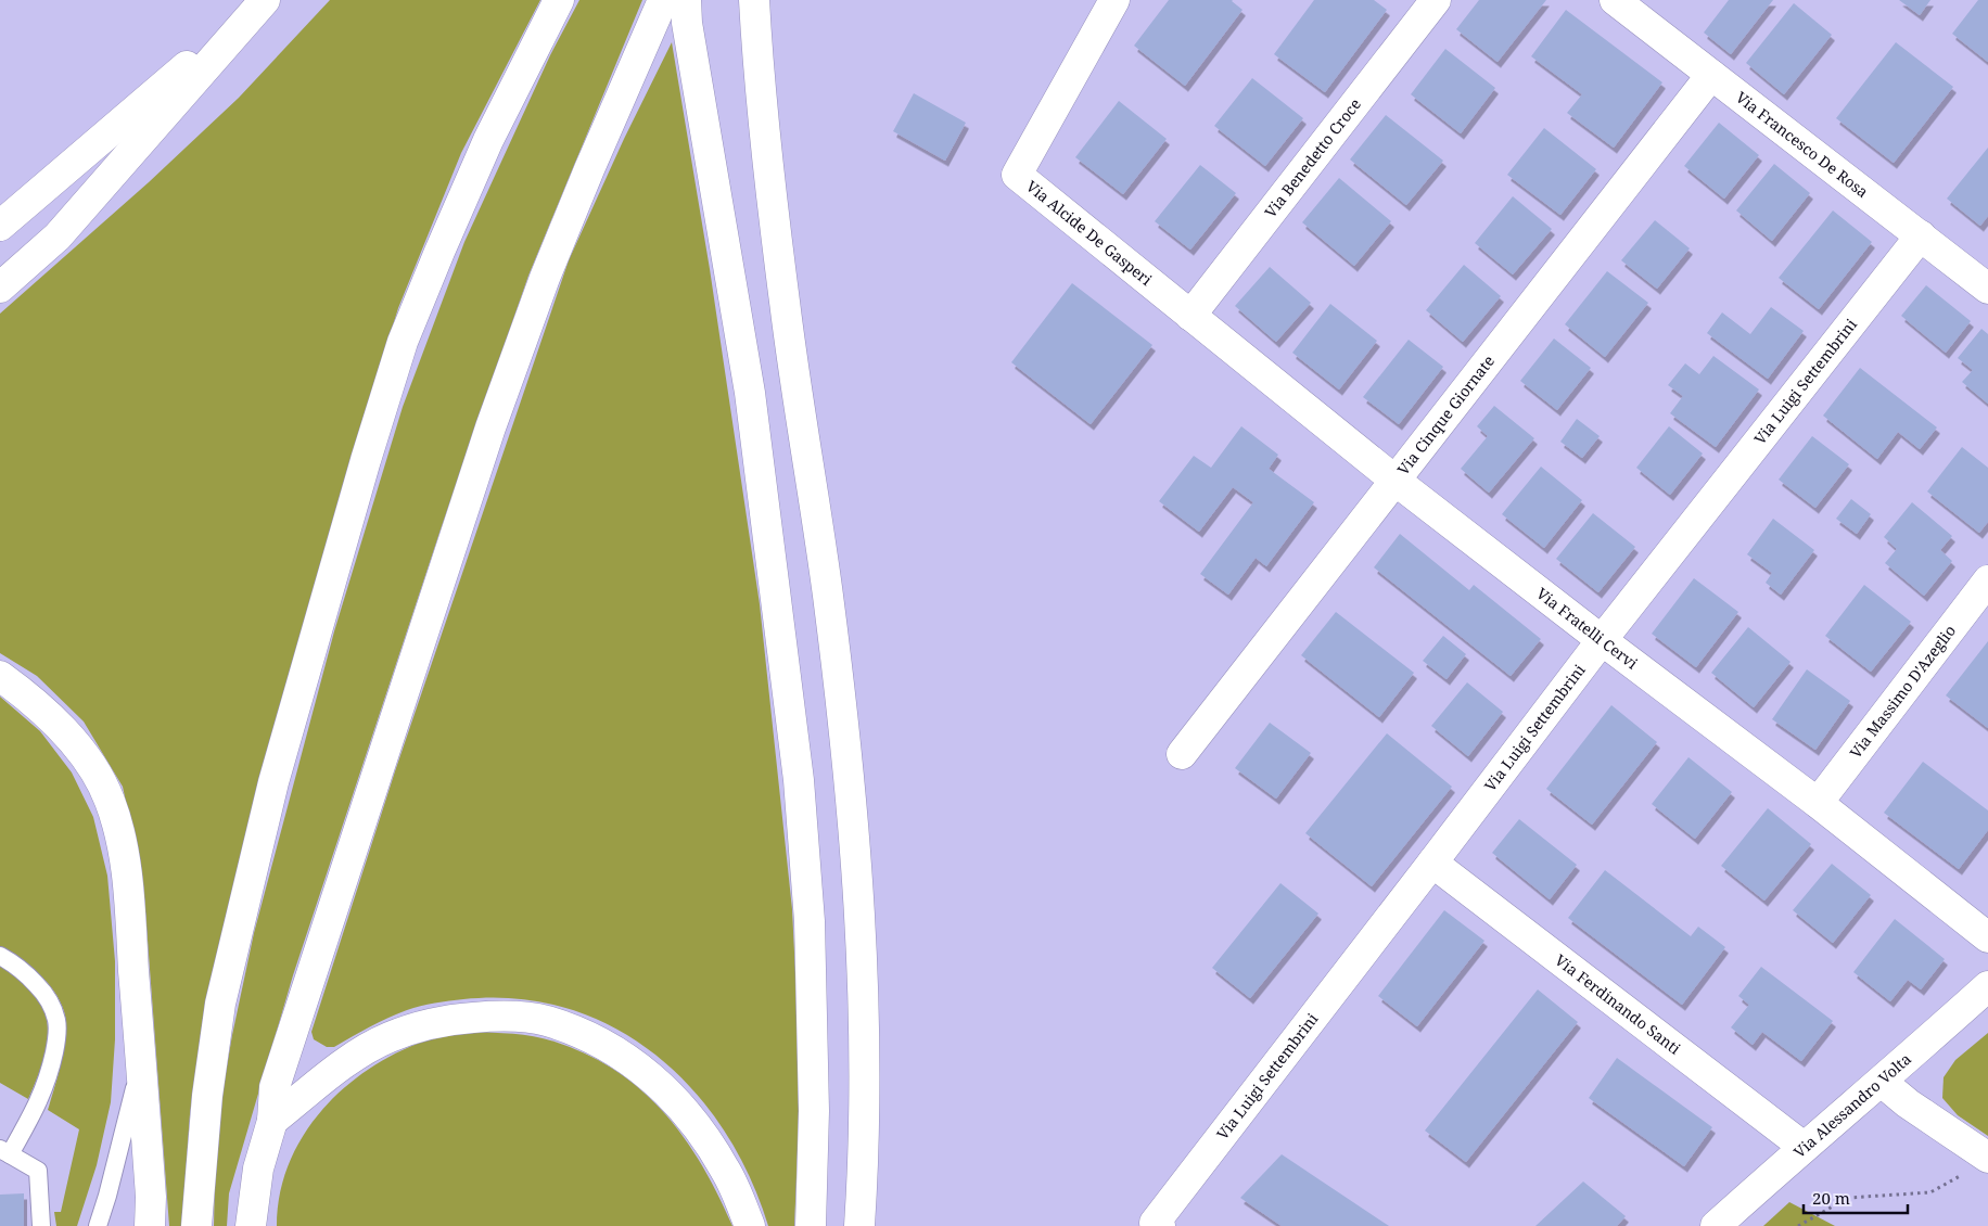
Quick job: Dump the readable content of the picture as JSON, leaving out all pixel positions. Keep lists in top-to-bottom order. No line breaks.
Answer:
{"streets":{"main road":["Via Francesco De Rosa","Via Benedetto Croce","Via Alcide De Gasperi","Via Luigi Settembrini","Via Cinque Giornate","Via Fratelli Cervi","Via Massimo D'Azeglio","Via Ferdinando Santi","Via Alessandro Volta"]},"crossings":[["Via Francesco De Rosa","Via Luigi Settembrini"],["Via Francesco De Rosa","Via Cinque Giornate"],["Via Benedetto Croce","Via Alcide De Gasperi"],["Via Benedetto Croce","Via Fratelli Cervi"],["Via Alcide De Gasperi","Via Fratelli Cervi"],["Via Luigi Settembrini","Via Fratelli Cervi"],["Via Luigi Settembrini","Via Ferdinando Santi"],["Via Cinque Giornate","Via Fratelli Cervi"],["Via Fratelli Cervi","Via Massimo D'Azeglio"],["Via Ferdinando Santi","Via Alessandro Volta"]],"scale_bar":"20 m"}
